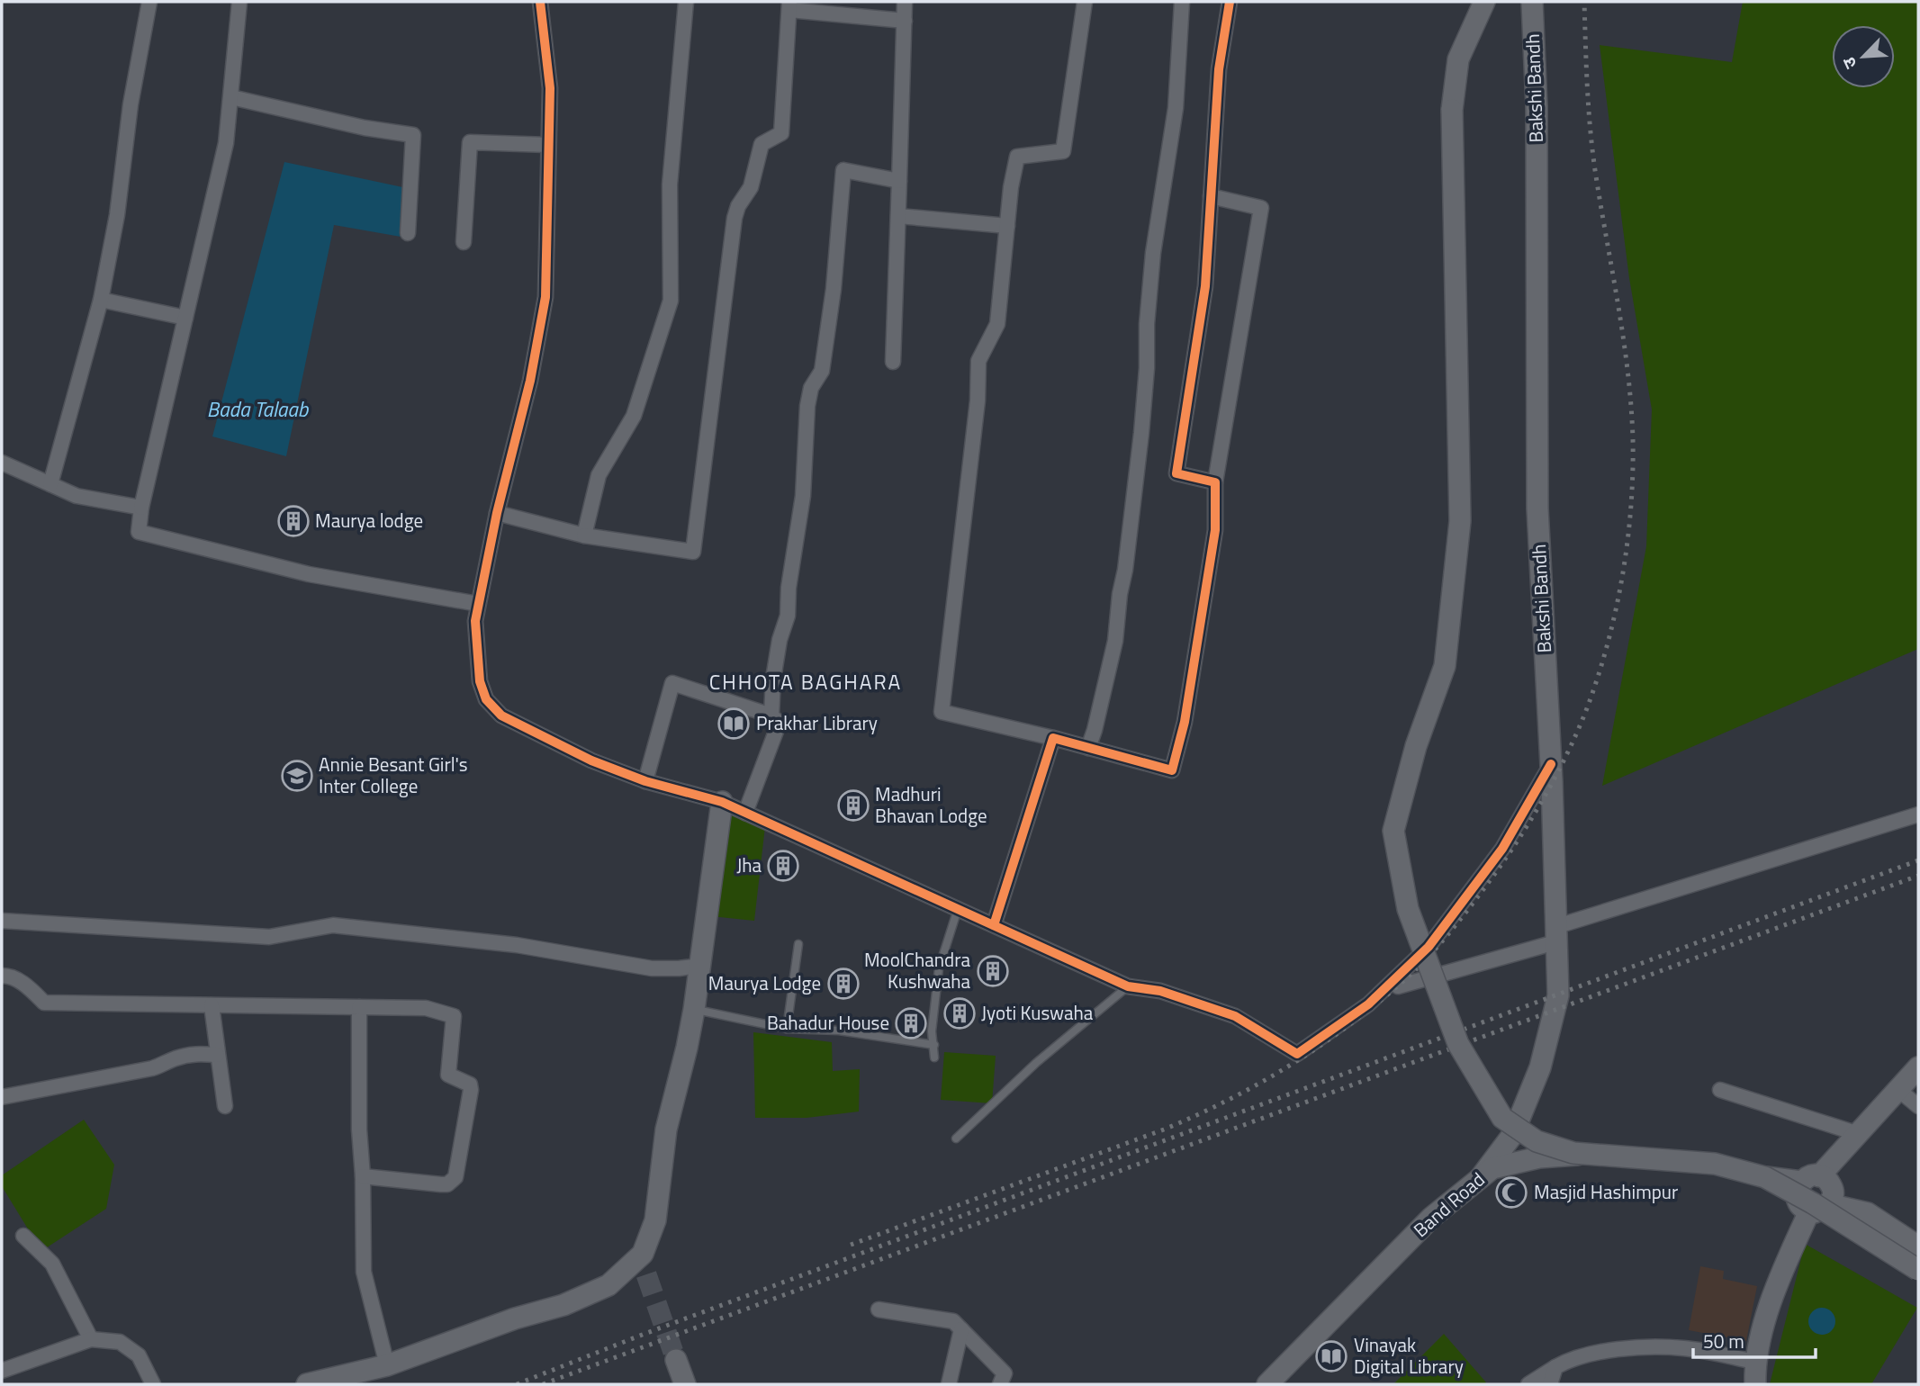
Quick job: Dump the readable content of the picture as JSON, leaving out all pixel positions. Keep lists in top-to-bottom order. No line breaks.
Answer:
{"streets":{"main road":["Bakshi Bandh","Band Road"]},"crossings":[["Bakshi Bandh","Band Road"]],"districts":["CHHOTA BAGHARA"],"water":["Bada Talaab"],"places":{"building":["Maurya lodge","Madhuri Bhavan Lodge","Jha","MoolChandra Kushwaha","Maurya Lodge","Jyoti Kuswaha","Bahadur House"],"library":["Prakhar Library","Vinayak Digital Library"],"school or university":["Annie Besant Girl's Inter College"],"mosque":["Masjid Hashimpur"]},"scale_bar":"50 m","north":"bottom left"}
